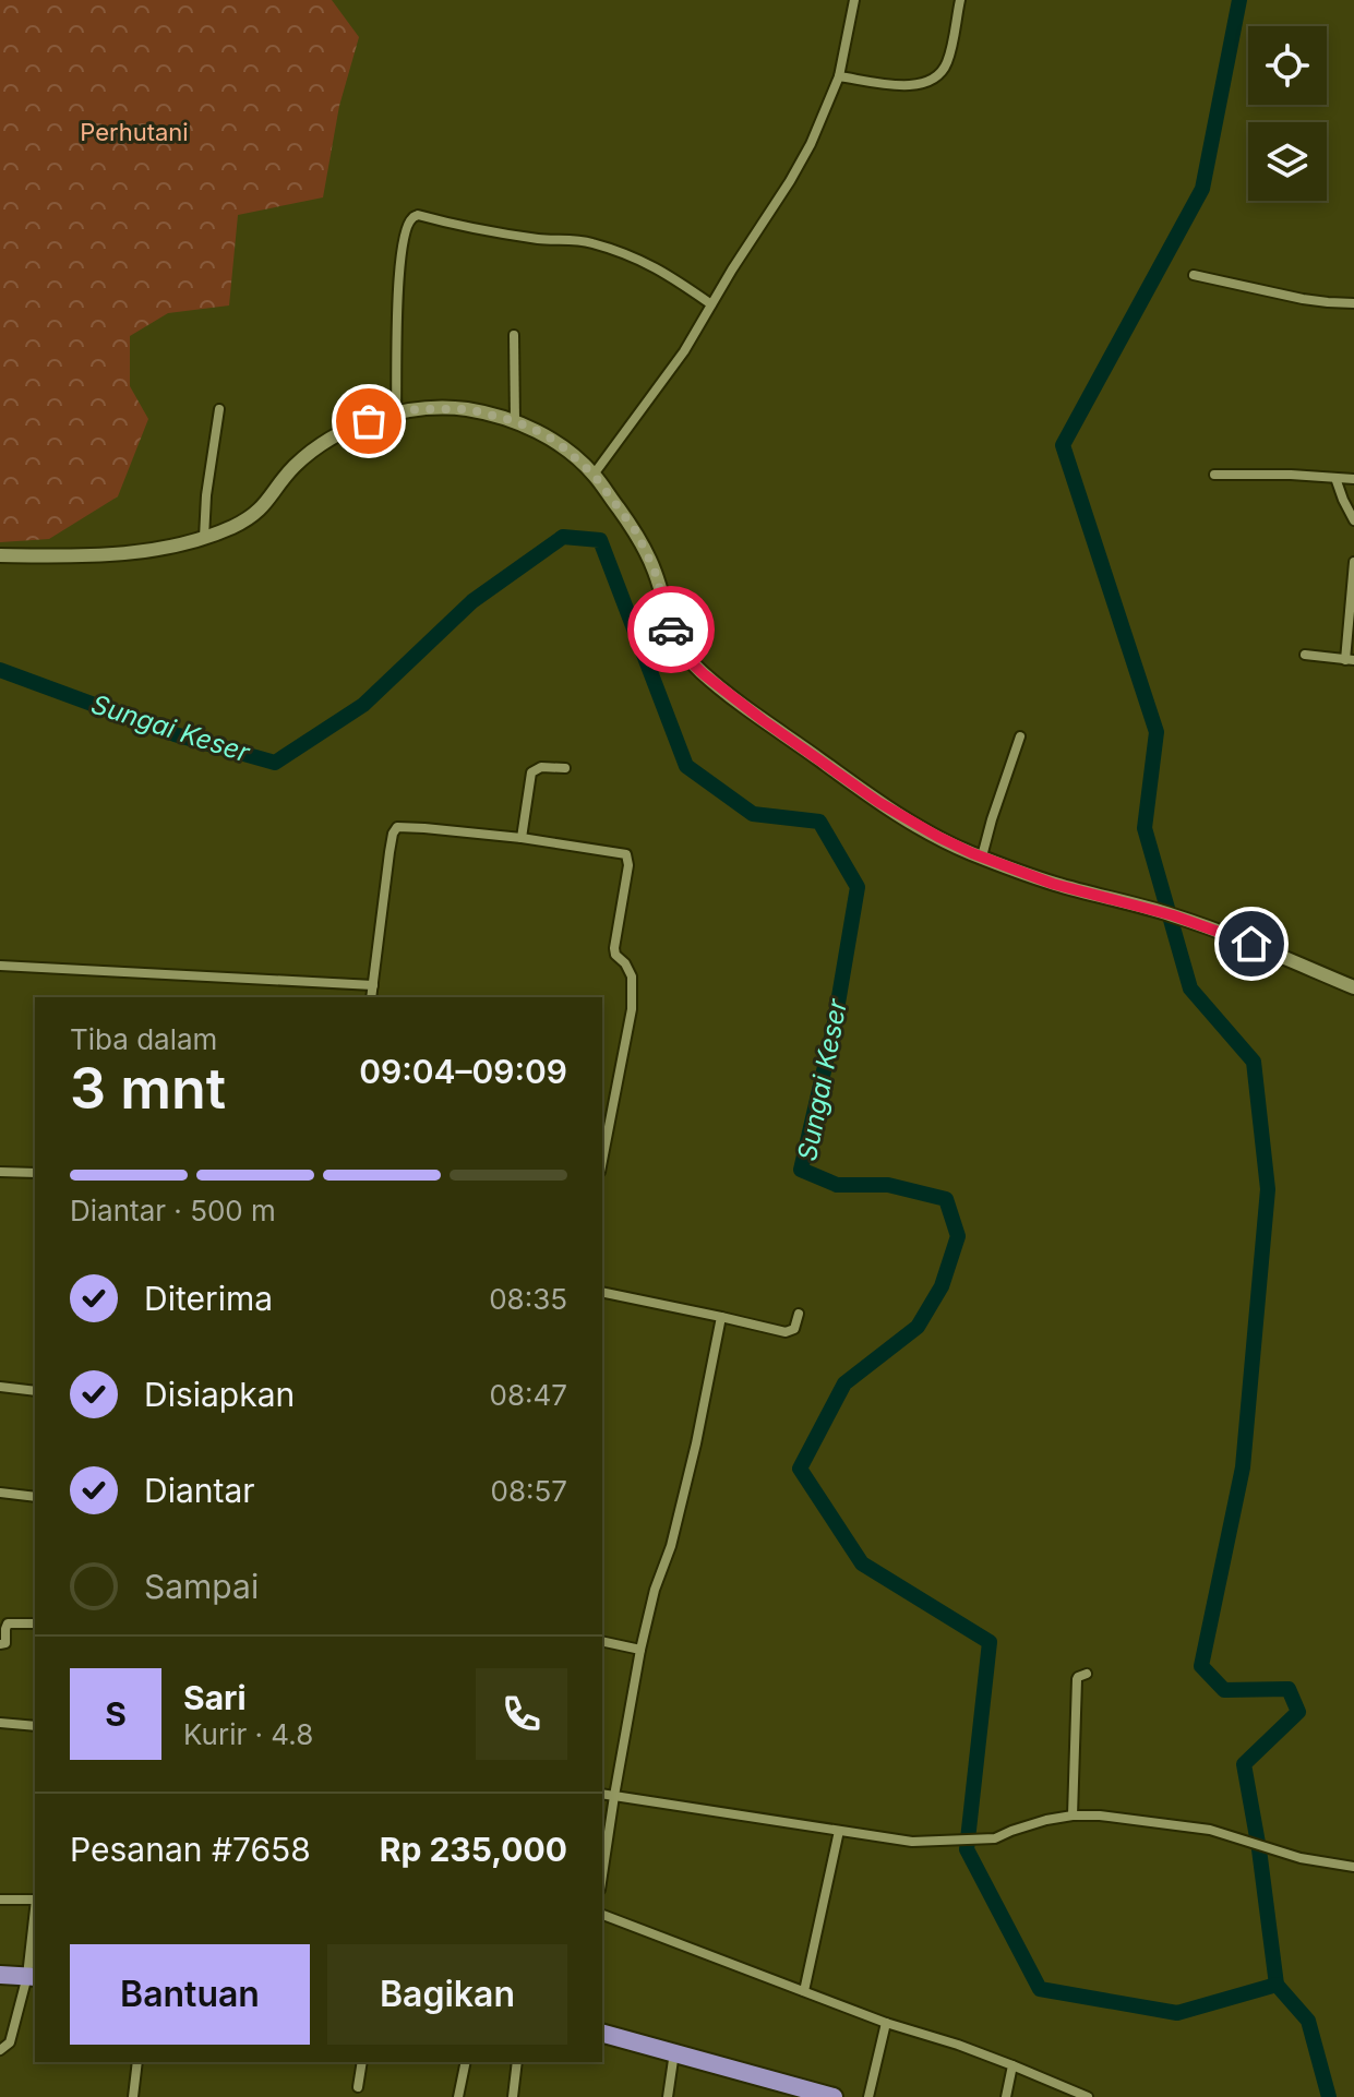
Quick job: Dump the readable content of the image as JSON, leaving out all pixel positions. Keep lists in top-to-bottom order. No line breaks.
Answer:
{"water":["Sungai Keser"],"parks":["Perhutani"],"page":{"heading":["3 mnt","Tiba dalam","09:04–09:09"],"panel":["Sari","Kurir · 4.8","Pesanan #7658","Rp 235,000"],"bar":"Diantar · 500 m","list":[["Diterima","08:35"],["Disiapkan","08:47"],["Diantar","08:57"],"Sampai"],"round":"S","buttons":["Bantuan","Bagikan"]}}
